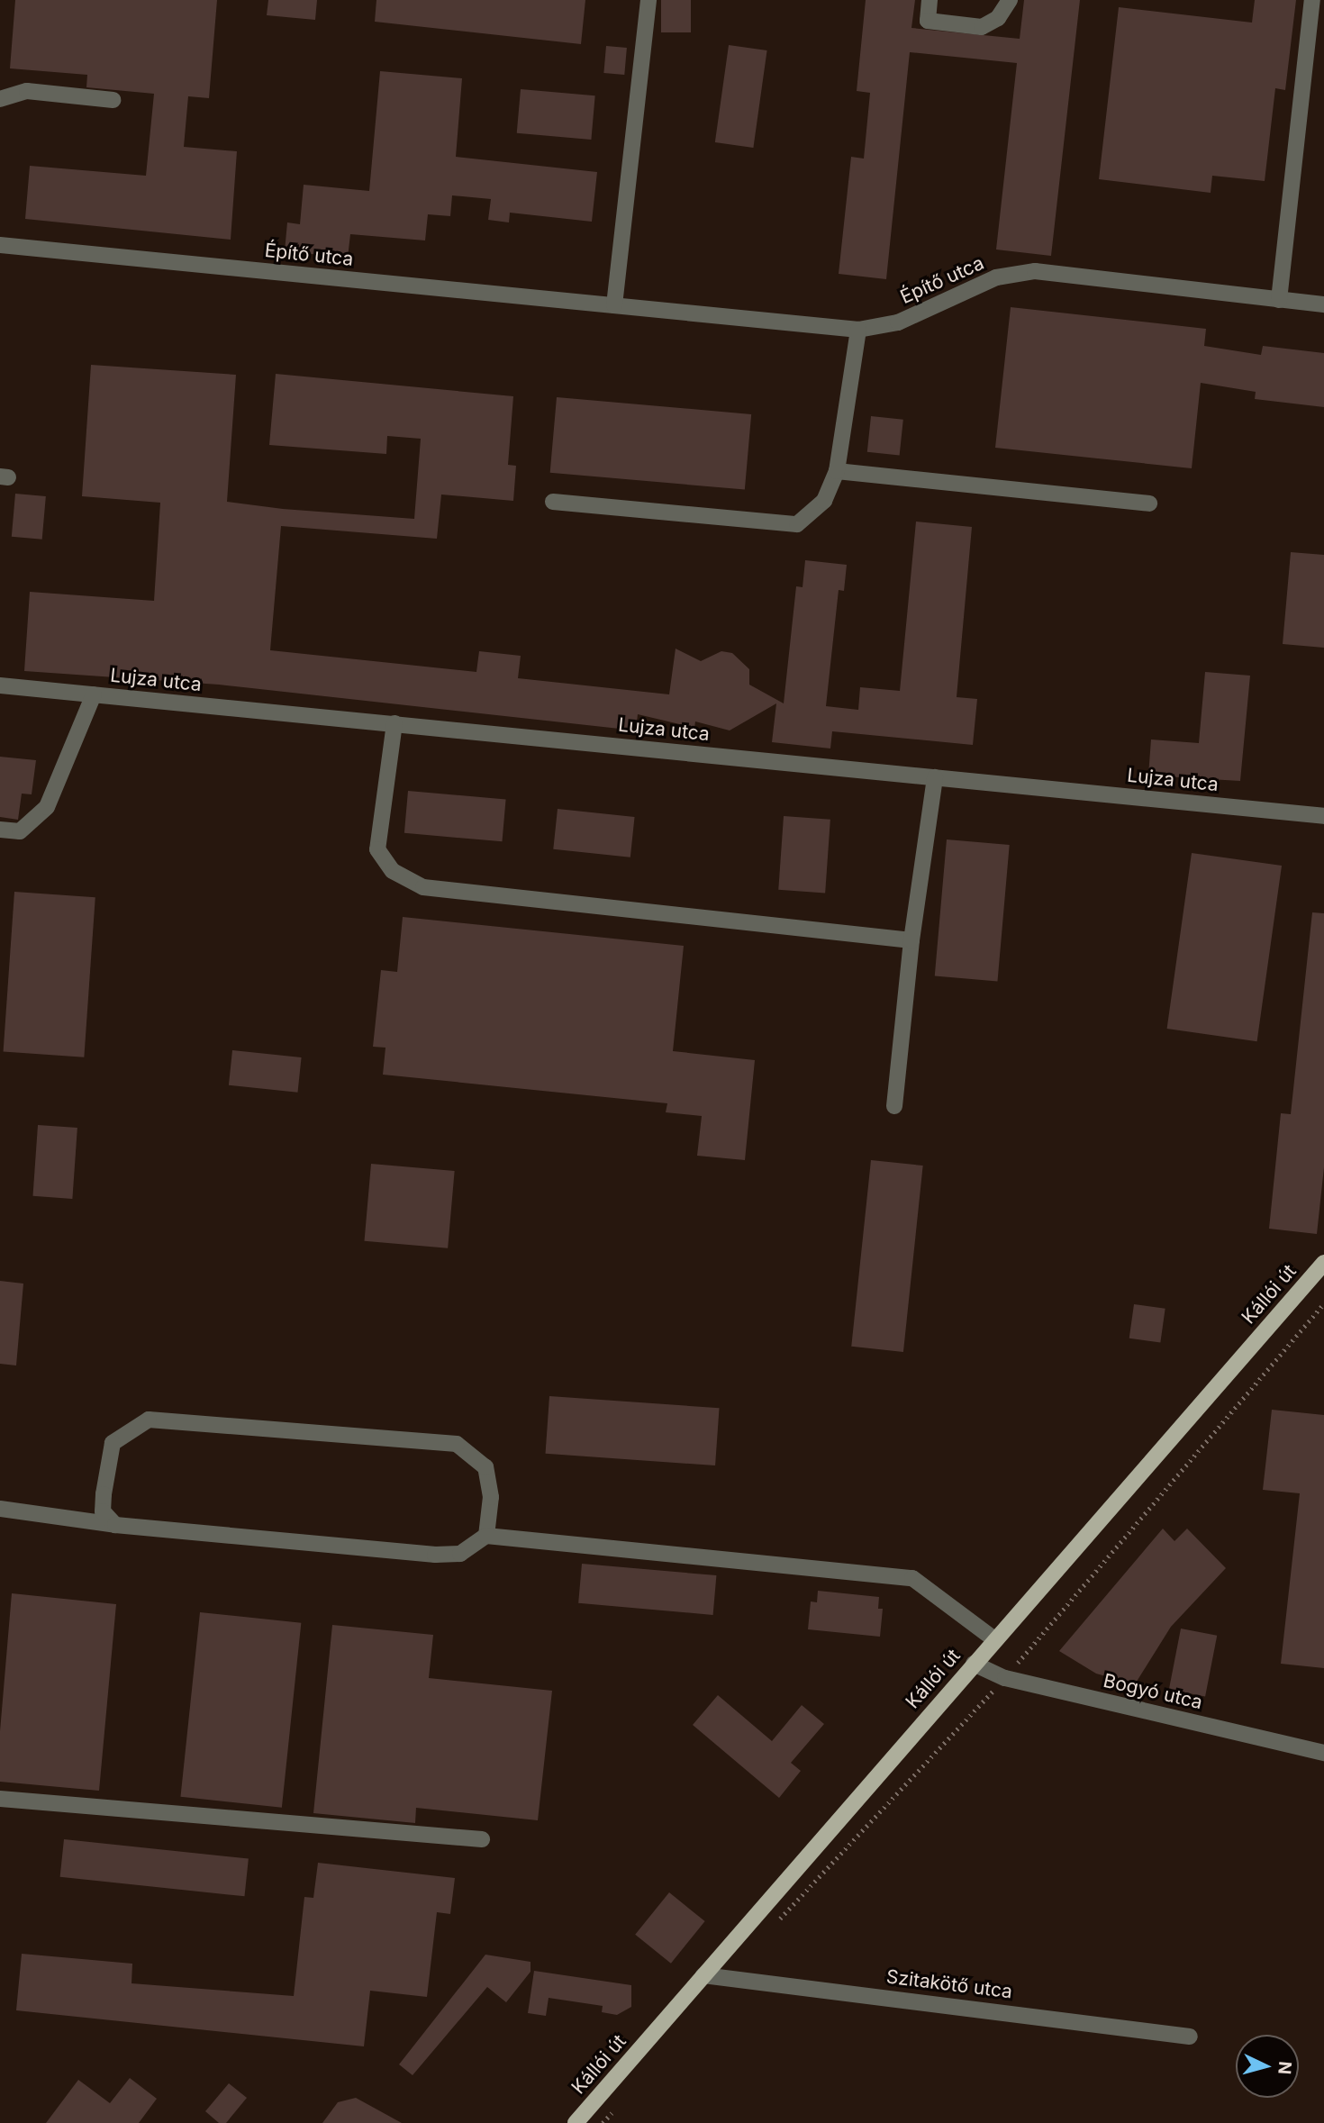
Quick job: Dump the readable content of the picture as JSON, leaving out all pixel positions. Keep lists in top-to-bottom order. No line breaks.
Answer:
{"streets":{"main road":["Kállói út"],"street":["Építő utca","Lujza utca","Bogyó utca","Szitakötő utca"]},"crossings":[["Kállói út","Bogyó utca"],["Kállói út","Szitakötő utca"]],"north":"right"}
